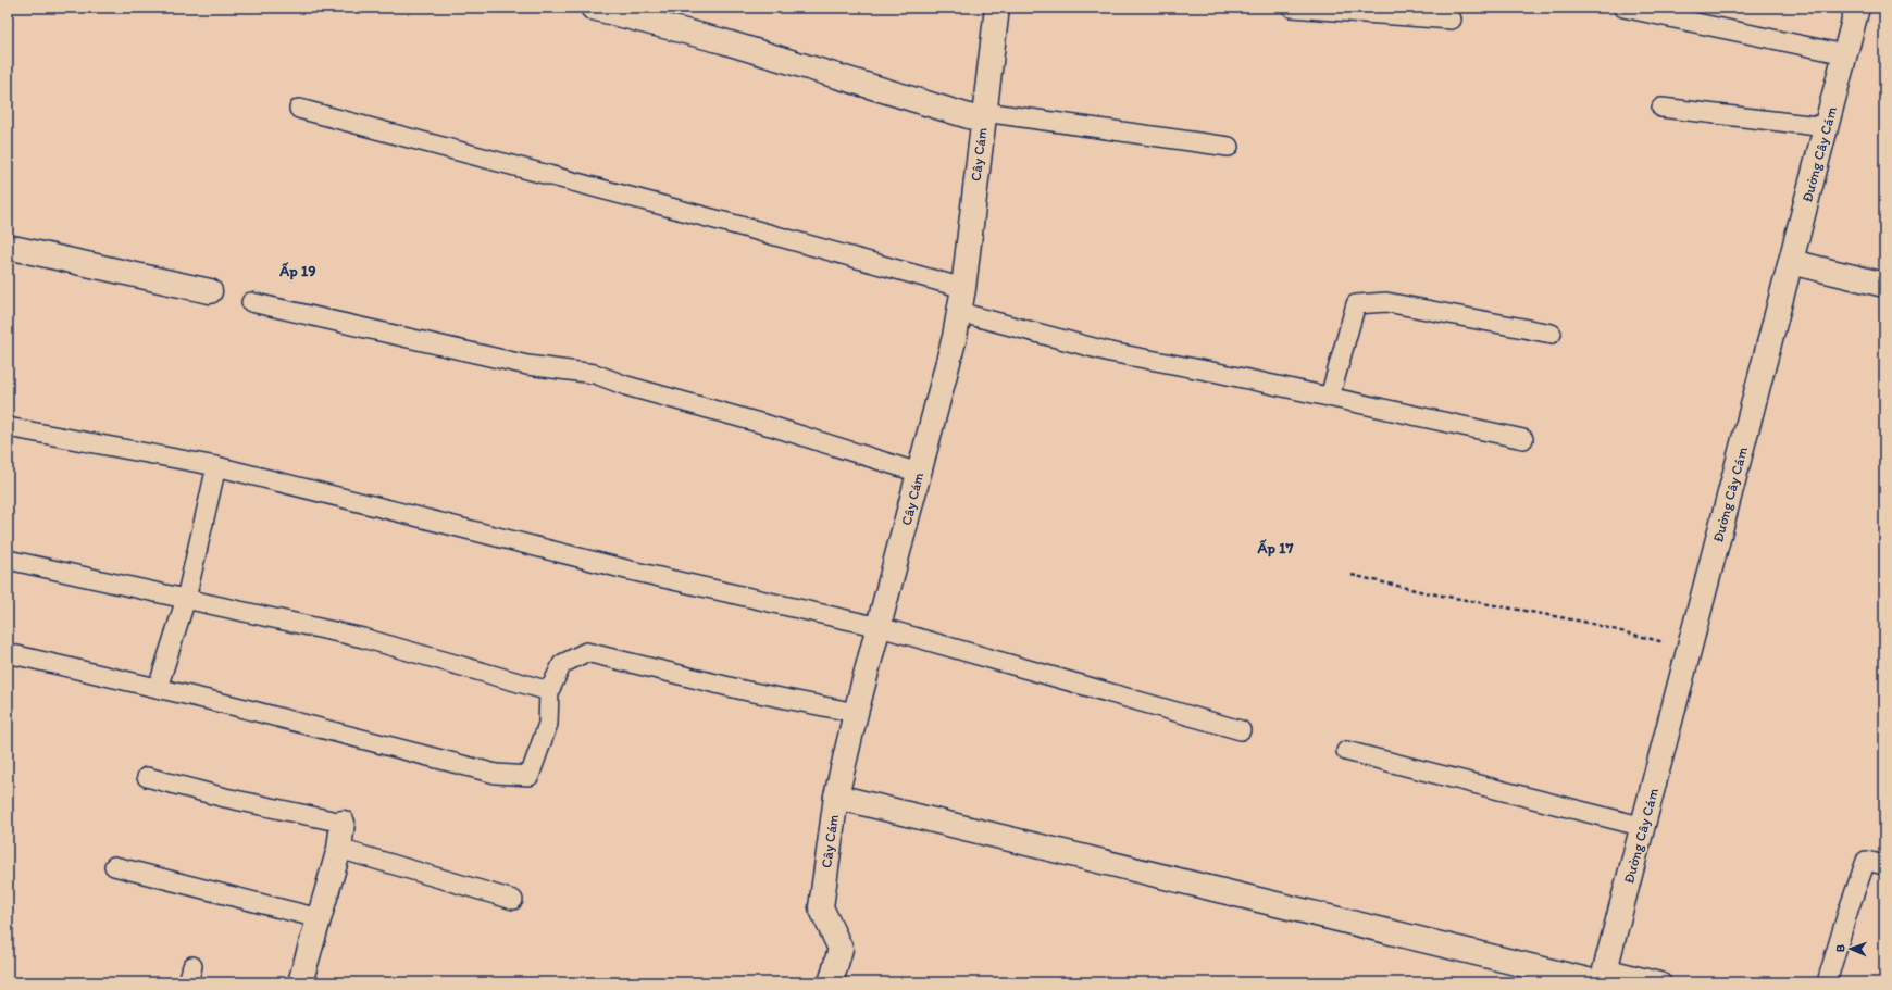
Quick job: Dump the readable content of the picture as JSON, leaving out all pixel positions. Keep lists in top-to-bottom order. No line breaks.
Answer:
{"streets":{"street":["Cây Cám","Đường Cây Cám"]},"districts":["Ấp 19","Ấp 17"],"north":"left"}
